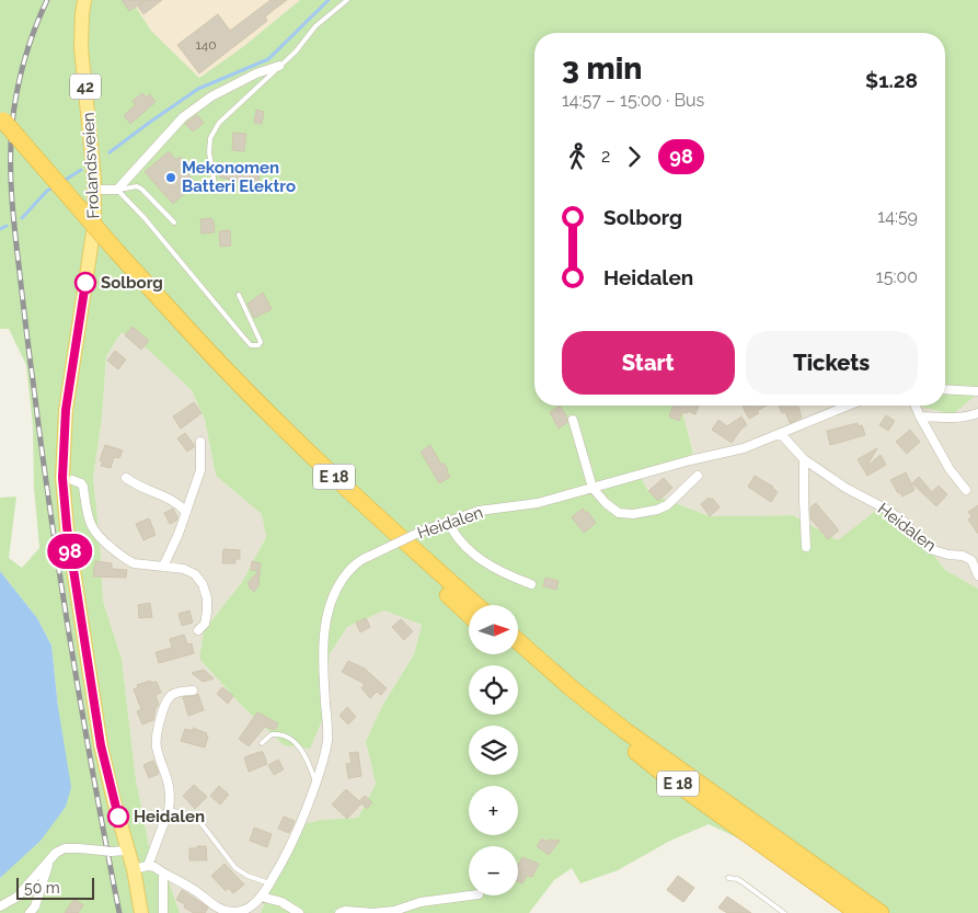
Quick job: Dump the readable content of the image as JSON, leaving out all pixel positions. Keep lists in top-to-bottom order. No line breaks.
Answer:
{"streets":{"highway":["E 18"],"main road":["42","Frolandsveien"],"street":["Heidalen"]},"places":["Mekonomen Batteri Elektro","Solborg","Heidalen"],"lines":["bus line 98"],"house_numbers":["140"],"scale_bar":"50 m","north":"right","page":{"on_map":"98","heading":["3 min","14:57 – 15:00 · Bus","$1.28"],"legs":["2","98"],"list":[{"name":"Solborg","value":"14:59"},{"name":"Heidalen","value":"15:00"}],"buttons":["Start","Tickets"],"map_buttons":["+","−"],"scale":"50 m"}}
